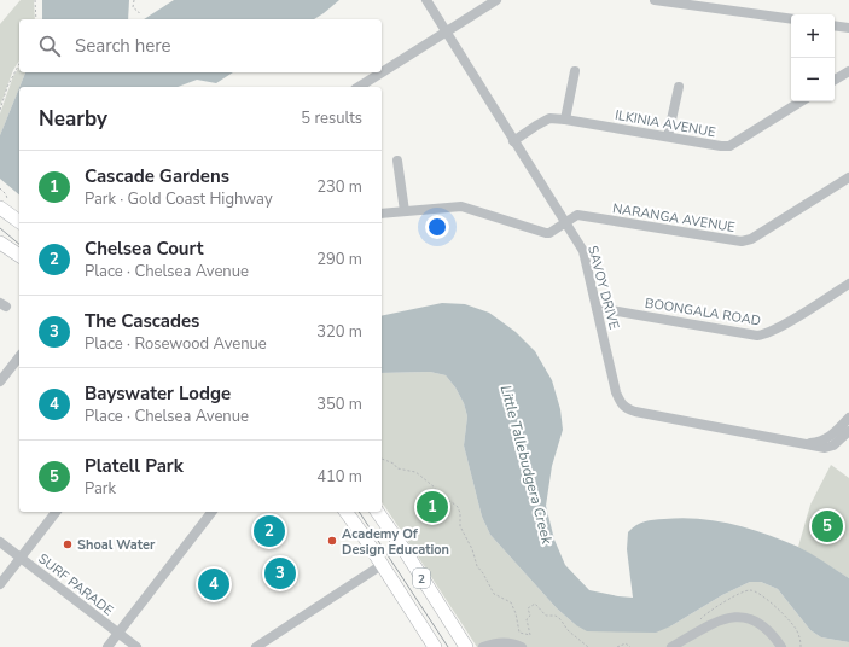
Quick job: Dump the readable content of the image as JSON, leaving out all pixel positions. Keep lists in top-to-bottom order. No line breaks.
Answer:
{"streets":{"highway":["2"],"street":["ILKINIA AVENUE","NARANGA AVENUE","SAVOY DRIVE","BOONGALA ROAD","SURF PARADE"]},"crossings":[["ILKINIA AVENUE","SAVOY DRIVE"],["NARANGA AVENUE","SAVOY DRIVE"],["SAVOY DRIVE","BOONGALA ROAD"]],"water":["Little Tallebudgera Creek"],"places":["Academy Of Design Education","Shoal Water"],"page":{"map_buttons":["+","−"],"search":"Search here","heading":["Nearby","5 results"],"list":[{"mark":"1","name":"Cascade Gardens","note":"Park · Gold Coast Highway","value":"230 m"},{"mark":"2","name":"Chelsea Court","note":"Place · Chelsea Avenue","value":"290 m"},{"mark":"3","name":"The Cascades","note":"Place · Rosewood Avenue","value":"320 m"},{"mark":"4","name":"Bayswater Lodge","note":"Place · Chelsea Avenue","value":"350 m"},{"mark":"5","name":"Platell Park","note":"Park","value":"410 m"}],"pins":["1","5","2","3","4"]}}
